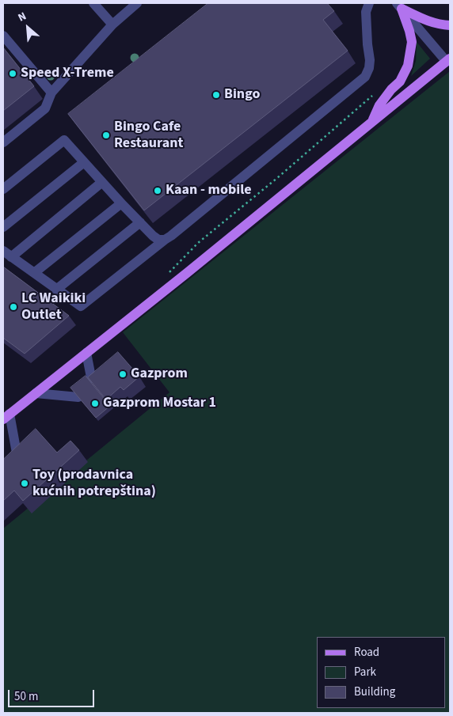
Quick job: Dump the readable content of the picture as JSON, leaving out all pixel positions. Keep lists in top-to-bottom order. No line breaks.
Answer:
{"places":["Speed X-Treme","Bingo","Bingo Cafe Restaurant","Kaan - mobile","LC Waikiki Outlet","Gazprom","Gazprom Mostar 1","Toy (prodavnica kućnih potrepština)"],"legend":["Road","Park","Building"],"scale_bar":"50 m","north":"top left"}
